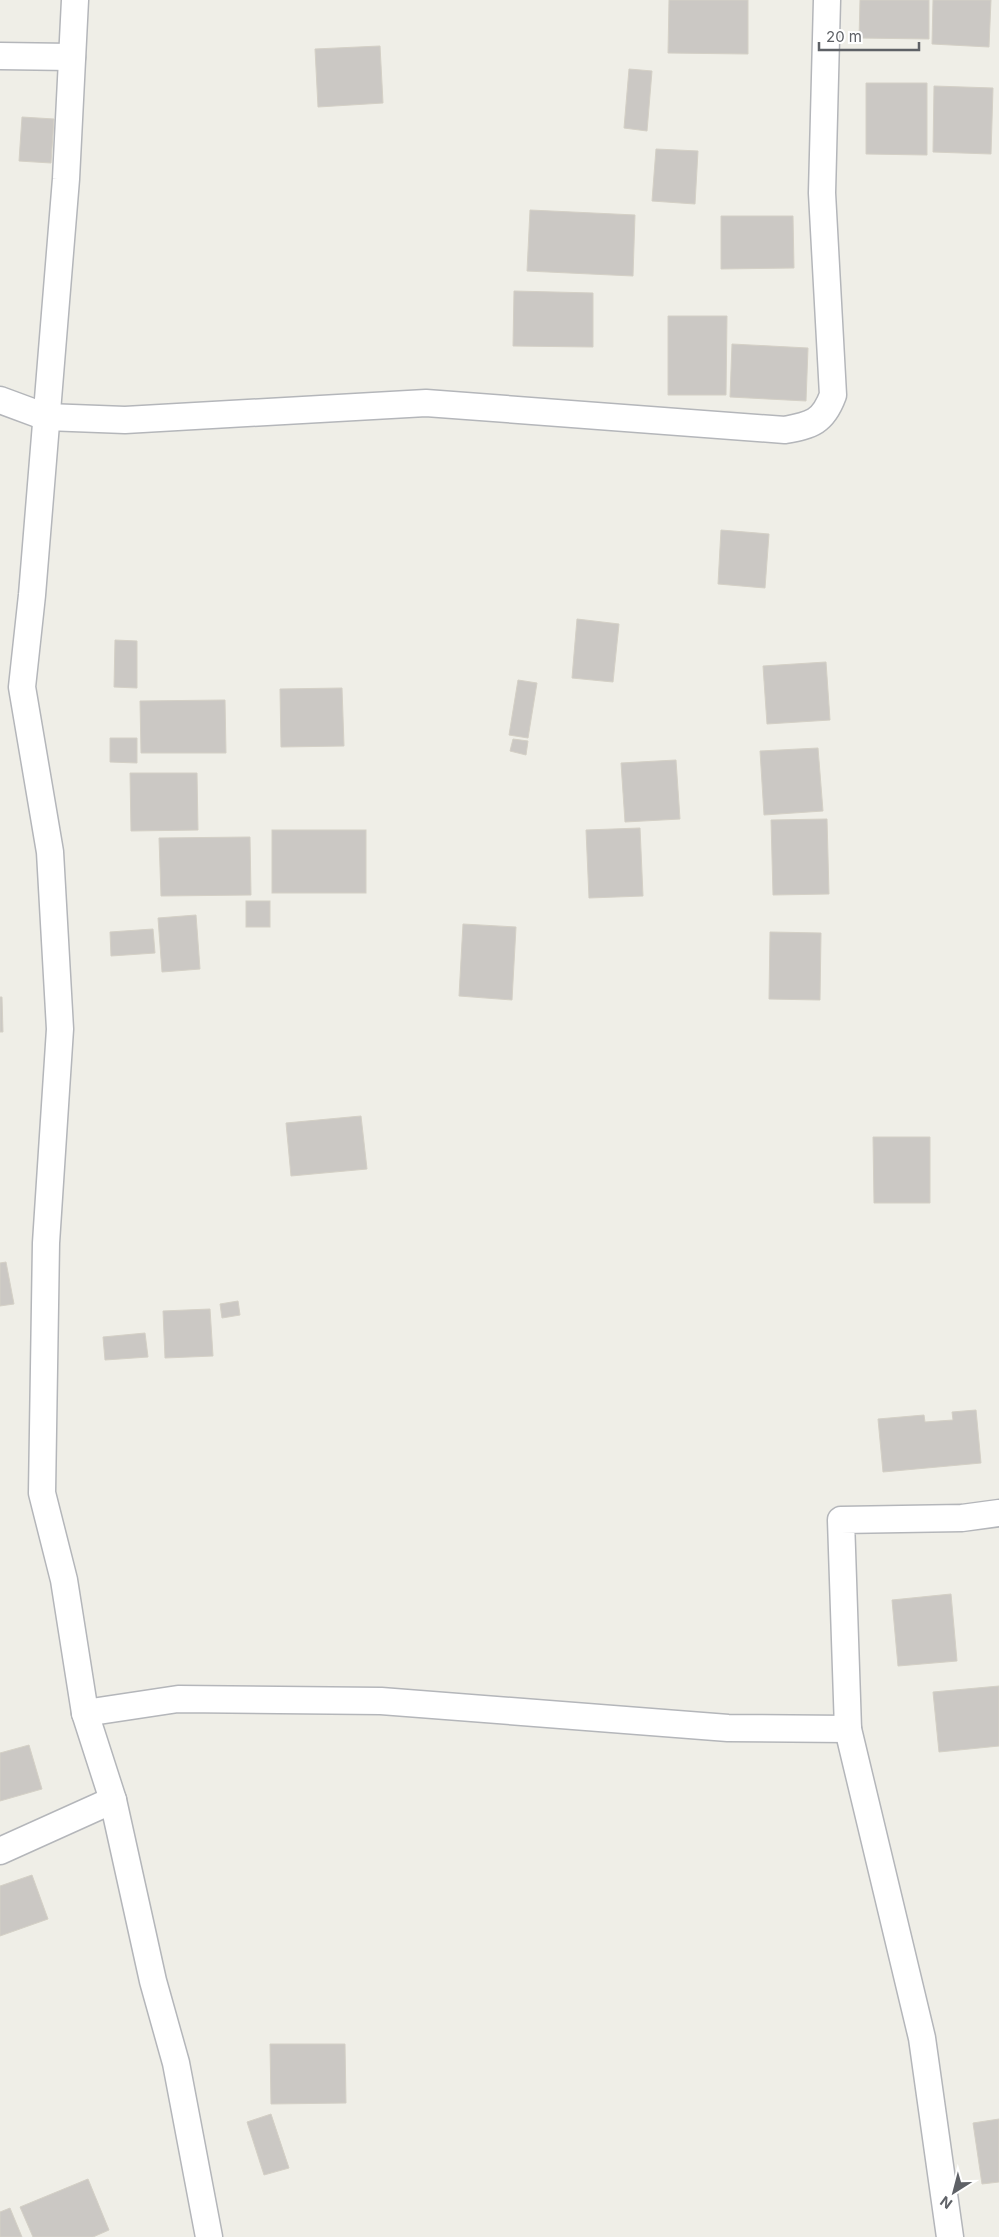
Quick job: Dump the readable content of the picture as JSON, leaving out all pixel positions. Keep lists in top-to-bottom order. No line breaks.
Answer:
{"scale_bar":"20 m","north":"bottom left"}
